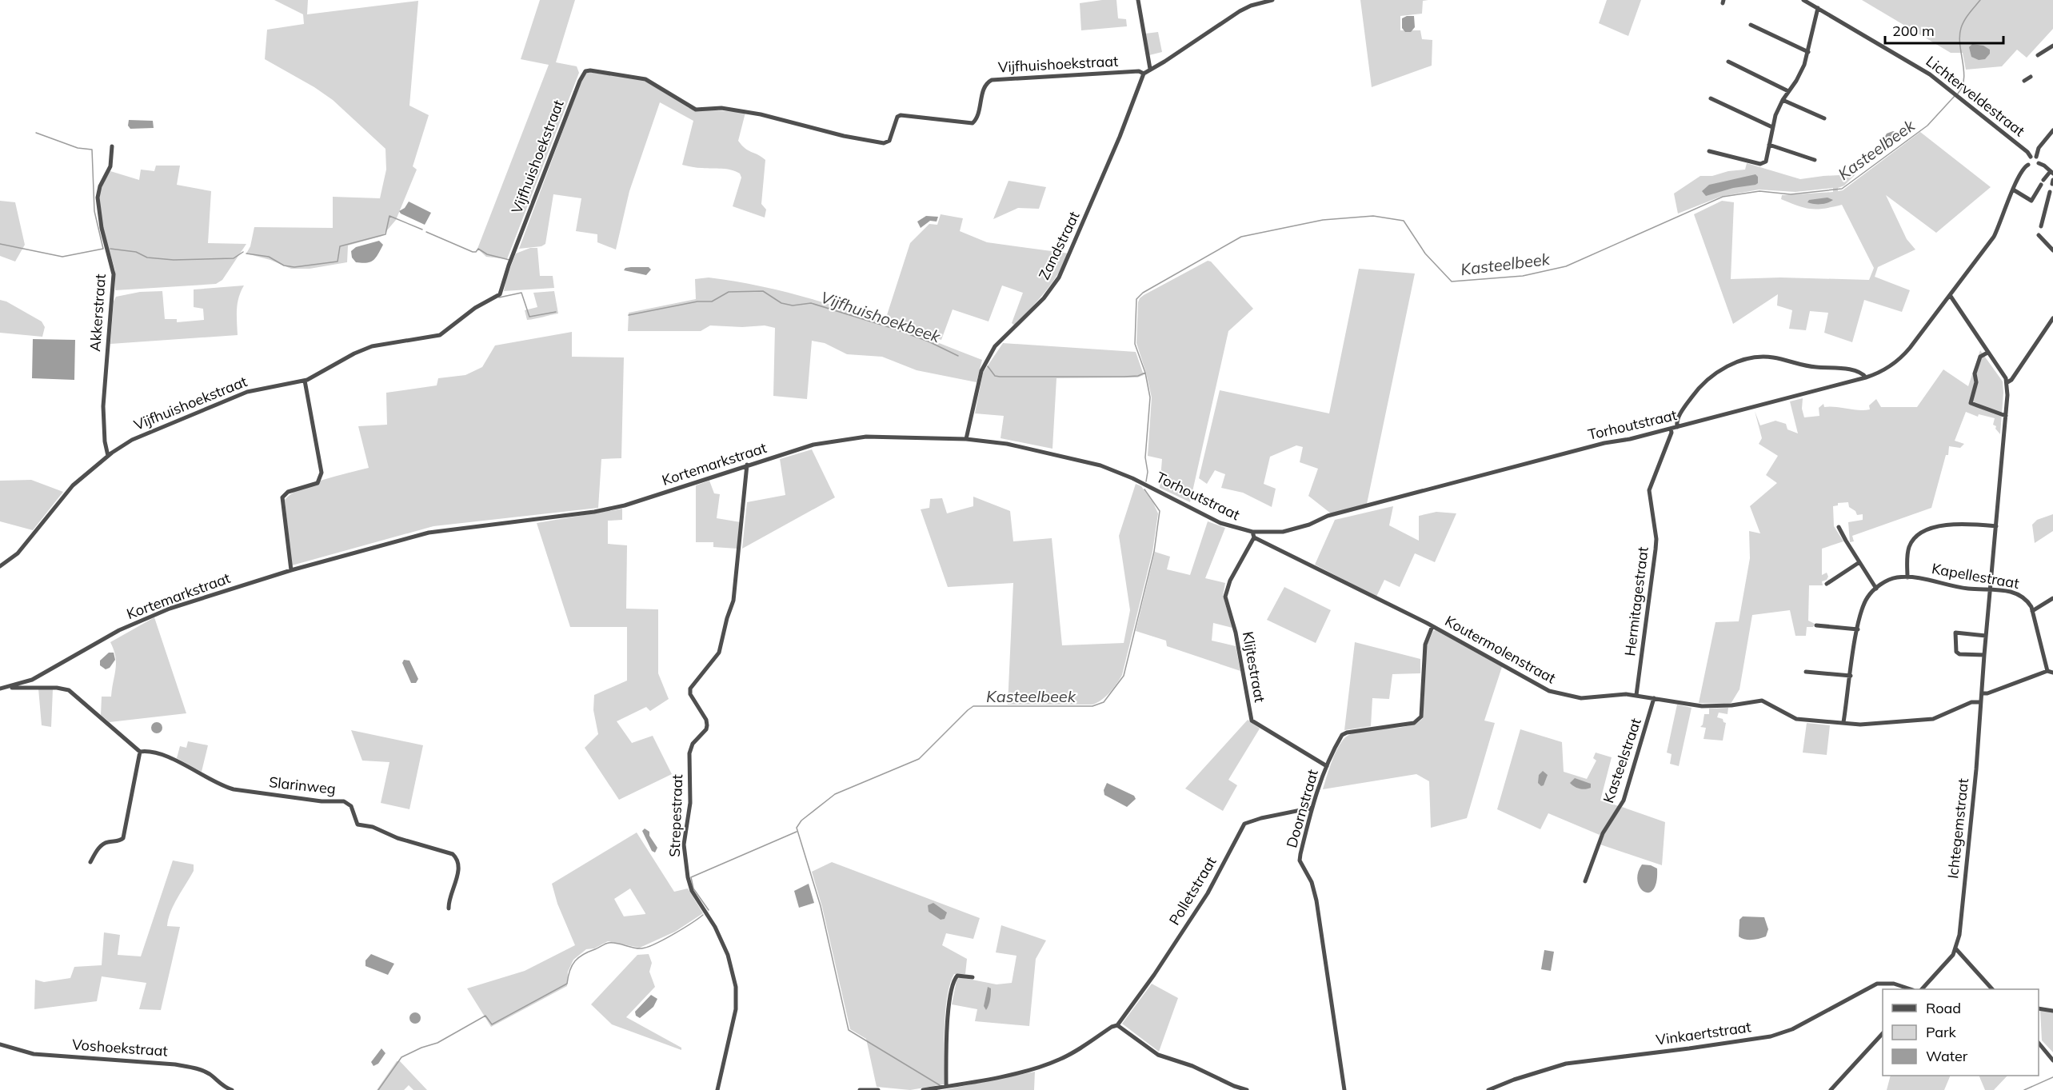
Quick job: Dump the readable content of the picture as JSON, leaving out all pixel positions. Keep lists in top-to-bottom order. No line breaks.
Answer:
{"streets":{"street":["Vijfhuishoekstraat","Lichterveldestraat","Zandstraat","Akkerstraat","Torhoutstraat","Kortemarkstraat","Kapellestraat","Hermitagestraat","Koutermolenstraat","Klijtestraat","Kasteelstraat","Slarinweg","Doornstraat","Strepestraat","Ichtegemstraat","Polletstraat","Vinkaertstraat","Voshoekstraat"]},"crossings":[["Vijfhuishoekstraat","Zandstraat"],["Vijfhuishoekstraat","Akkerstraat"],["Lichterveldestraat","Torhoutstraat"],["Zandstraat","Kortemarkstraat"],["Torhoutstraat","Kortemarkstraat"],["Torhoutstraat","Hermitagestraat"],["Kortemarkstraat","Strepestraat"],["Kapellestraat","Ichtegemstraat"],["Hermitagestraat","Koutermolenstraat"],["Koutermolenstraat","Klijtestraat"],["Koutermolenstraat","Kasteelstraat"],["Koutermolenstraat","Doornstraat"],["Koutermolenstraat","Ichtegemstraat"],["Klijtestraat","Doornstraat"],["Doornstraat","Polletstraat"]],"water":["Kasteelbeek","Vijfhuishoekbeek"],"legend":["Road","Park","Water"],"scale_bar":"200 m"}
